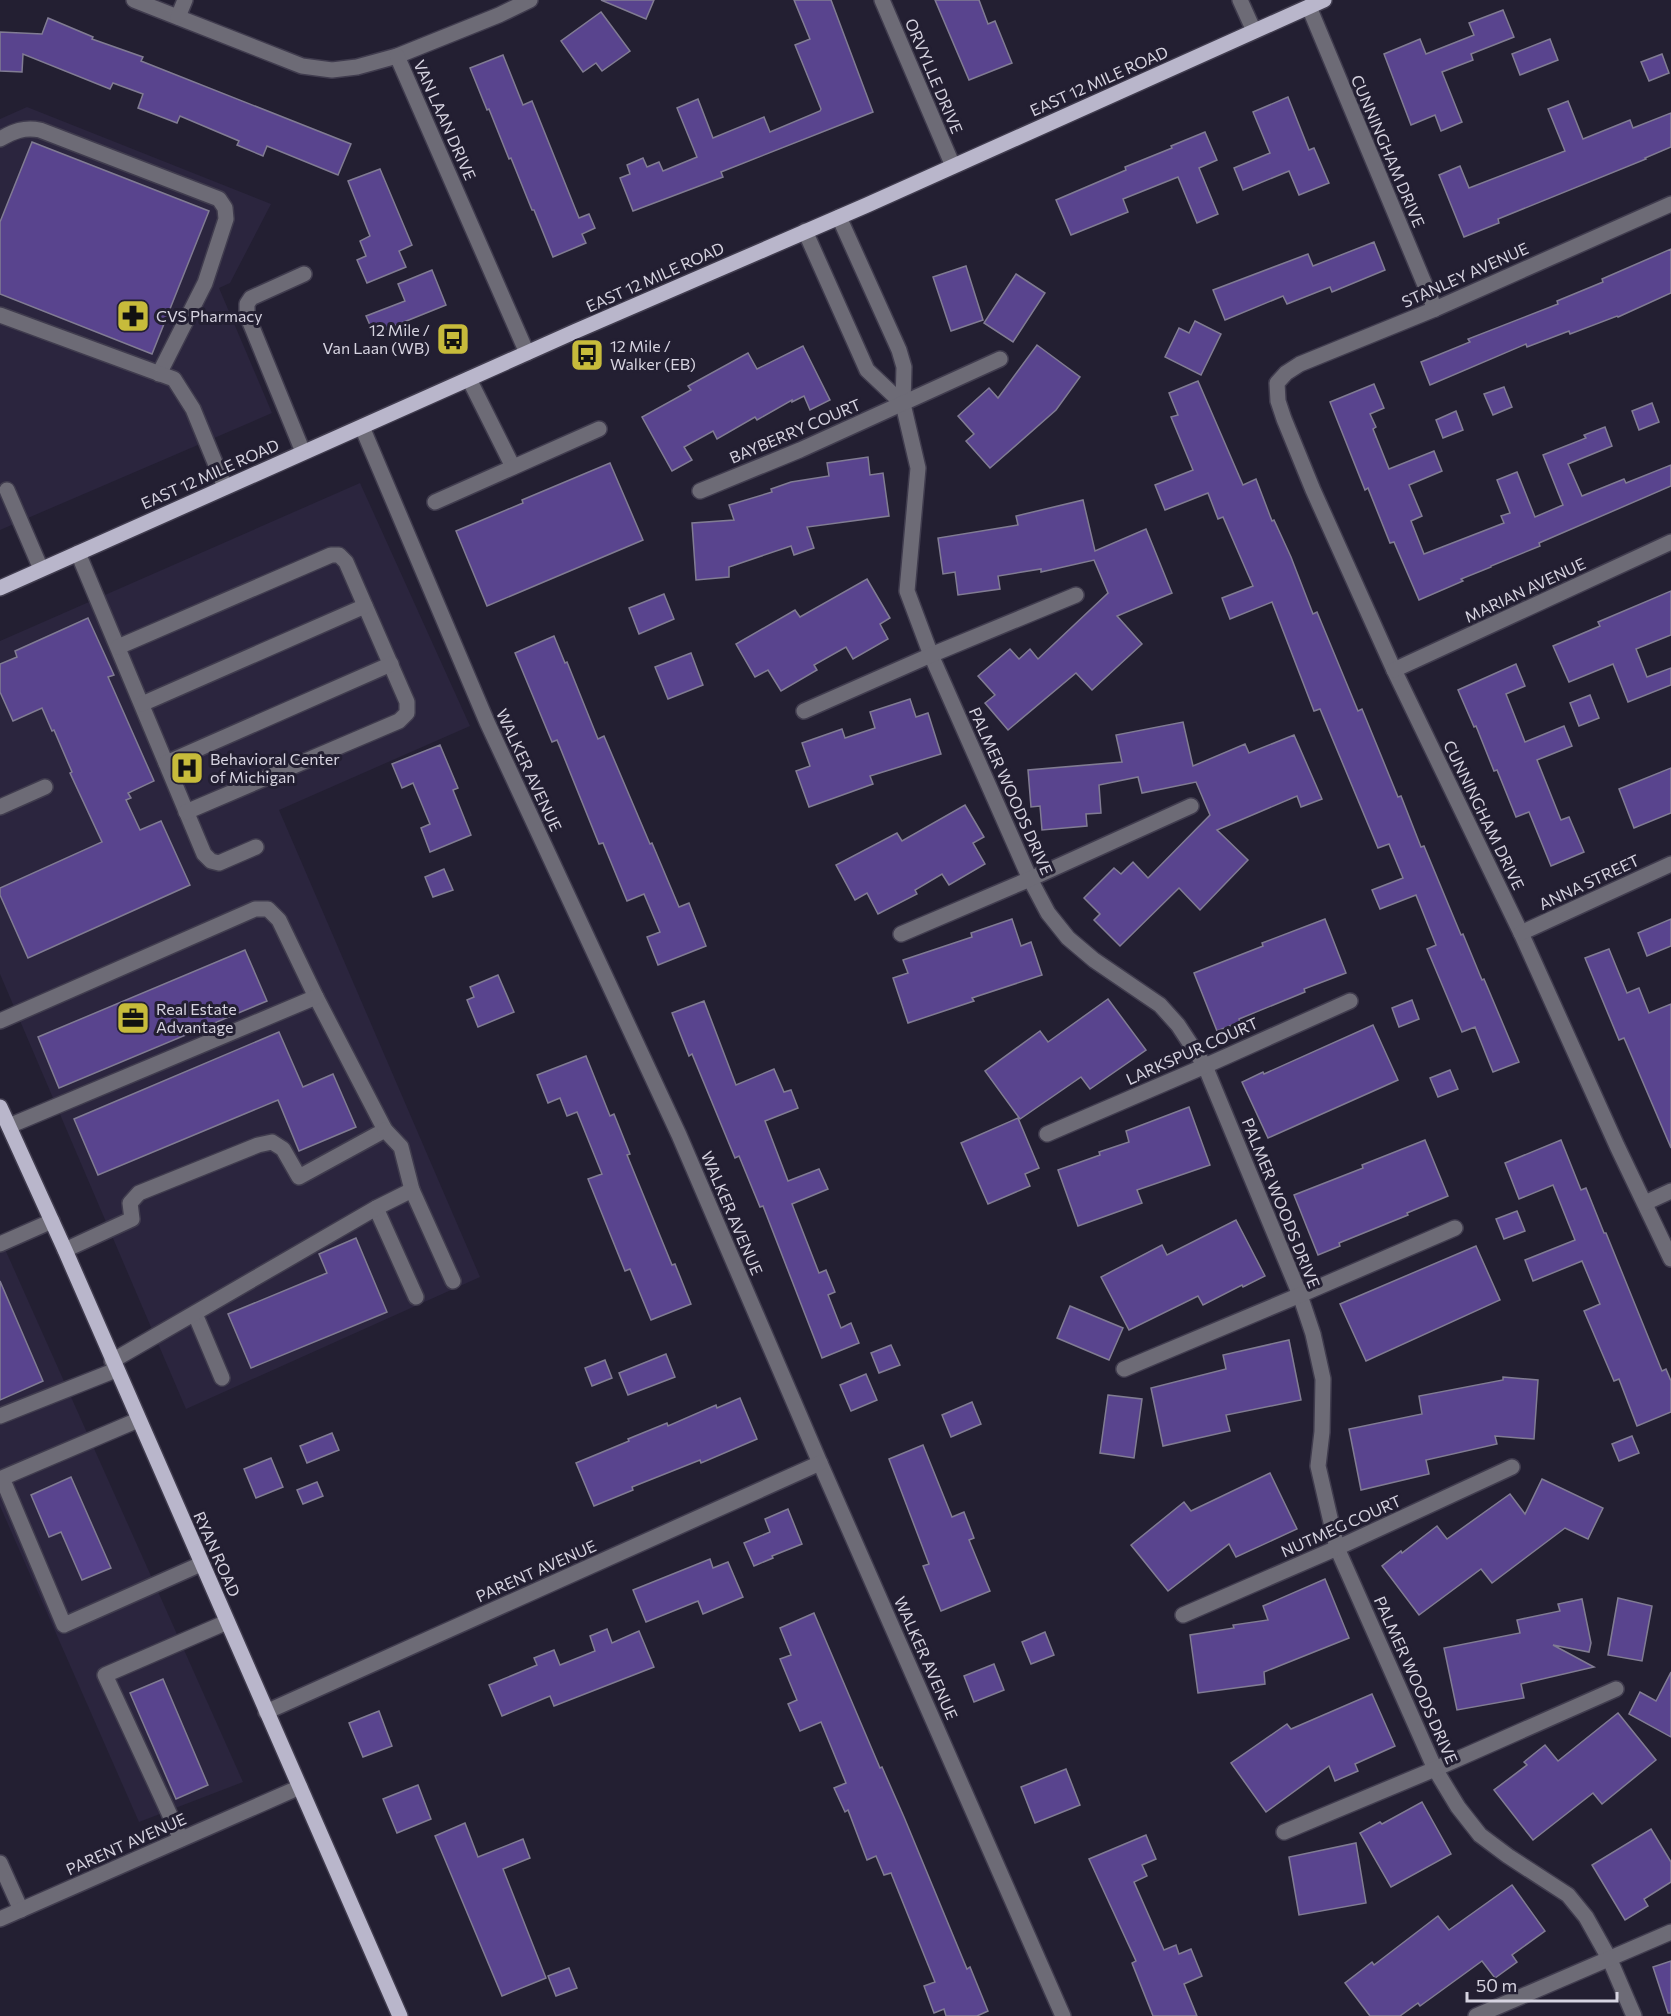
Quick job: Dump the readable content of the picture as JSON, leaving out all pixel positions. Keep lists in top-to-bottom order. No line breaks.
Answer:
{"streets":{"main road":["EAST 12 MILE ROAD","RYAN ROAD"],"street":["ORVYLLE DRIVE","VAN LAAN DRIVE","CUNNINGHAM DRIVE","STANLEY AVENUE","BAYBERRY COURT","MARIAN AVENUE","WALKER AVENUE","PALMER WOODS DRIVE","ANNA STREET","LARKSPUR COURT","NUTMEG COURT","PARENT AVENUE"]},"crossings":[["ORVYLLE DRIVE","EAST 12 MILE ROAD"],["EAST 12 MILE ROAD","VAN LAAN DRIVE"],["EAST 12 MILE ROAD","CUNNINGHAM DRIVE"],["EAST 12 MILE ROAD","WALKER AVENUE"],["EAST 12 MILE ROAD","PALMER WOODS DRIVE"],["CUNNINGHAM DRIVE","STANLEY AVENUE"],["CUNNINGHAM DRIVE","MARIAN AVENUE"],["CUNNINGHAM DRIVE","ANNA STREET"],["BAYBERRY COURT","PALMER WOODS DRIVE"],["WALKER AVENUE","PARENT AVENUE"],["PALMER WOODS DRIVE","LARKSPUR COURT"],["PALMER WOODS DRIVE","NUTMEG COURT"],["RYAN ROAD","PARENT AVENUE"]],"places":{"pharmacy":["CVS Pharmacy"],"bus stop":["12 Mile / Van Laan (WB)","12 Mile / Walker (EB)"],"hospital":["Behavioral Center of Michigan"],"office":["Real Estate Advantage"]},"scale_bar":"50 m"}
